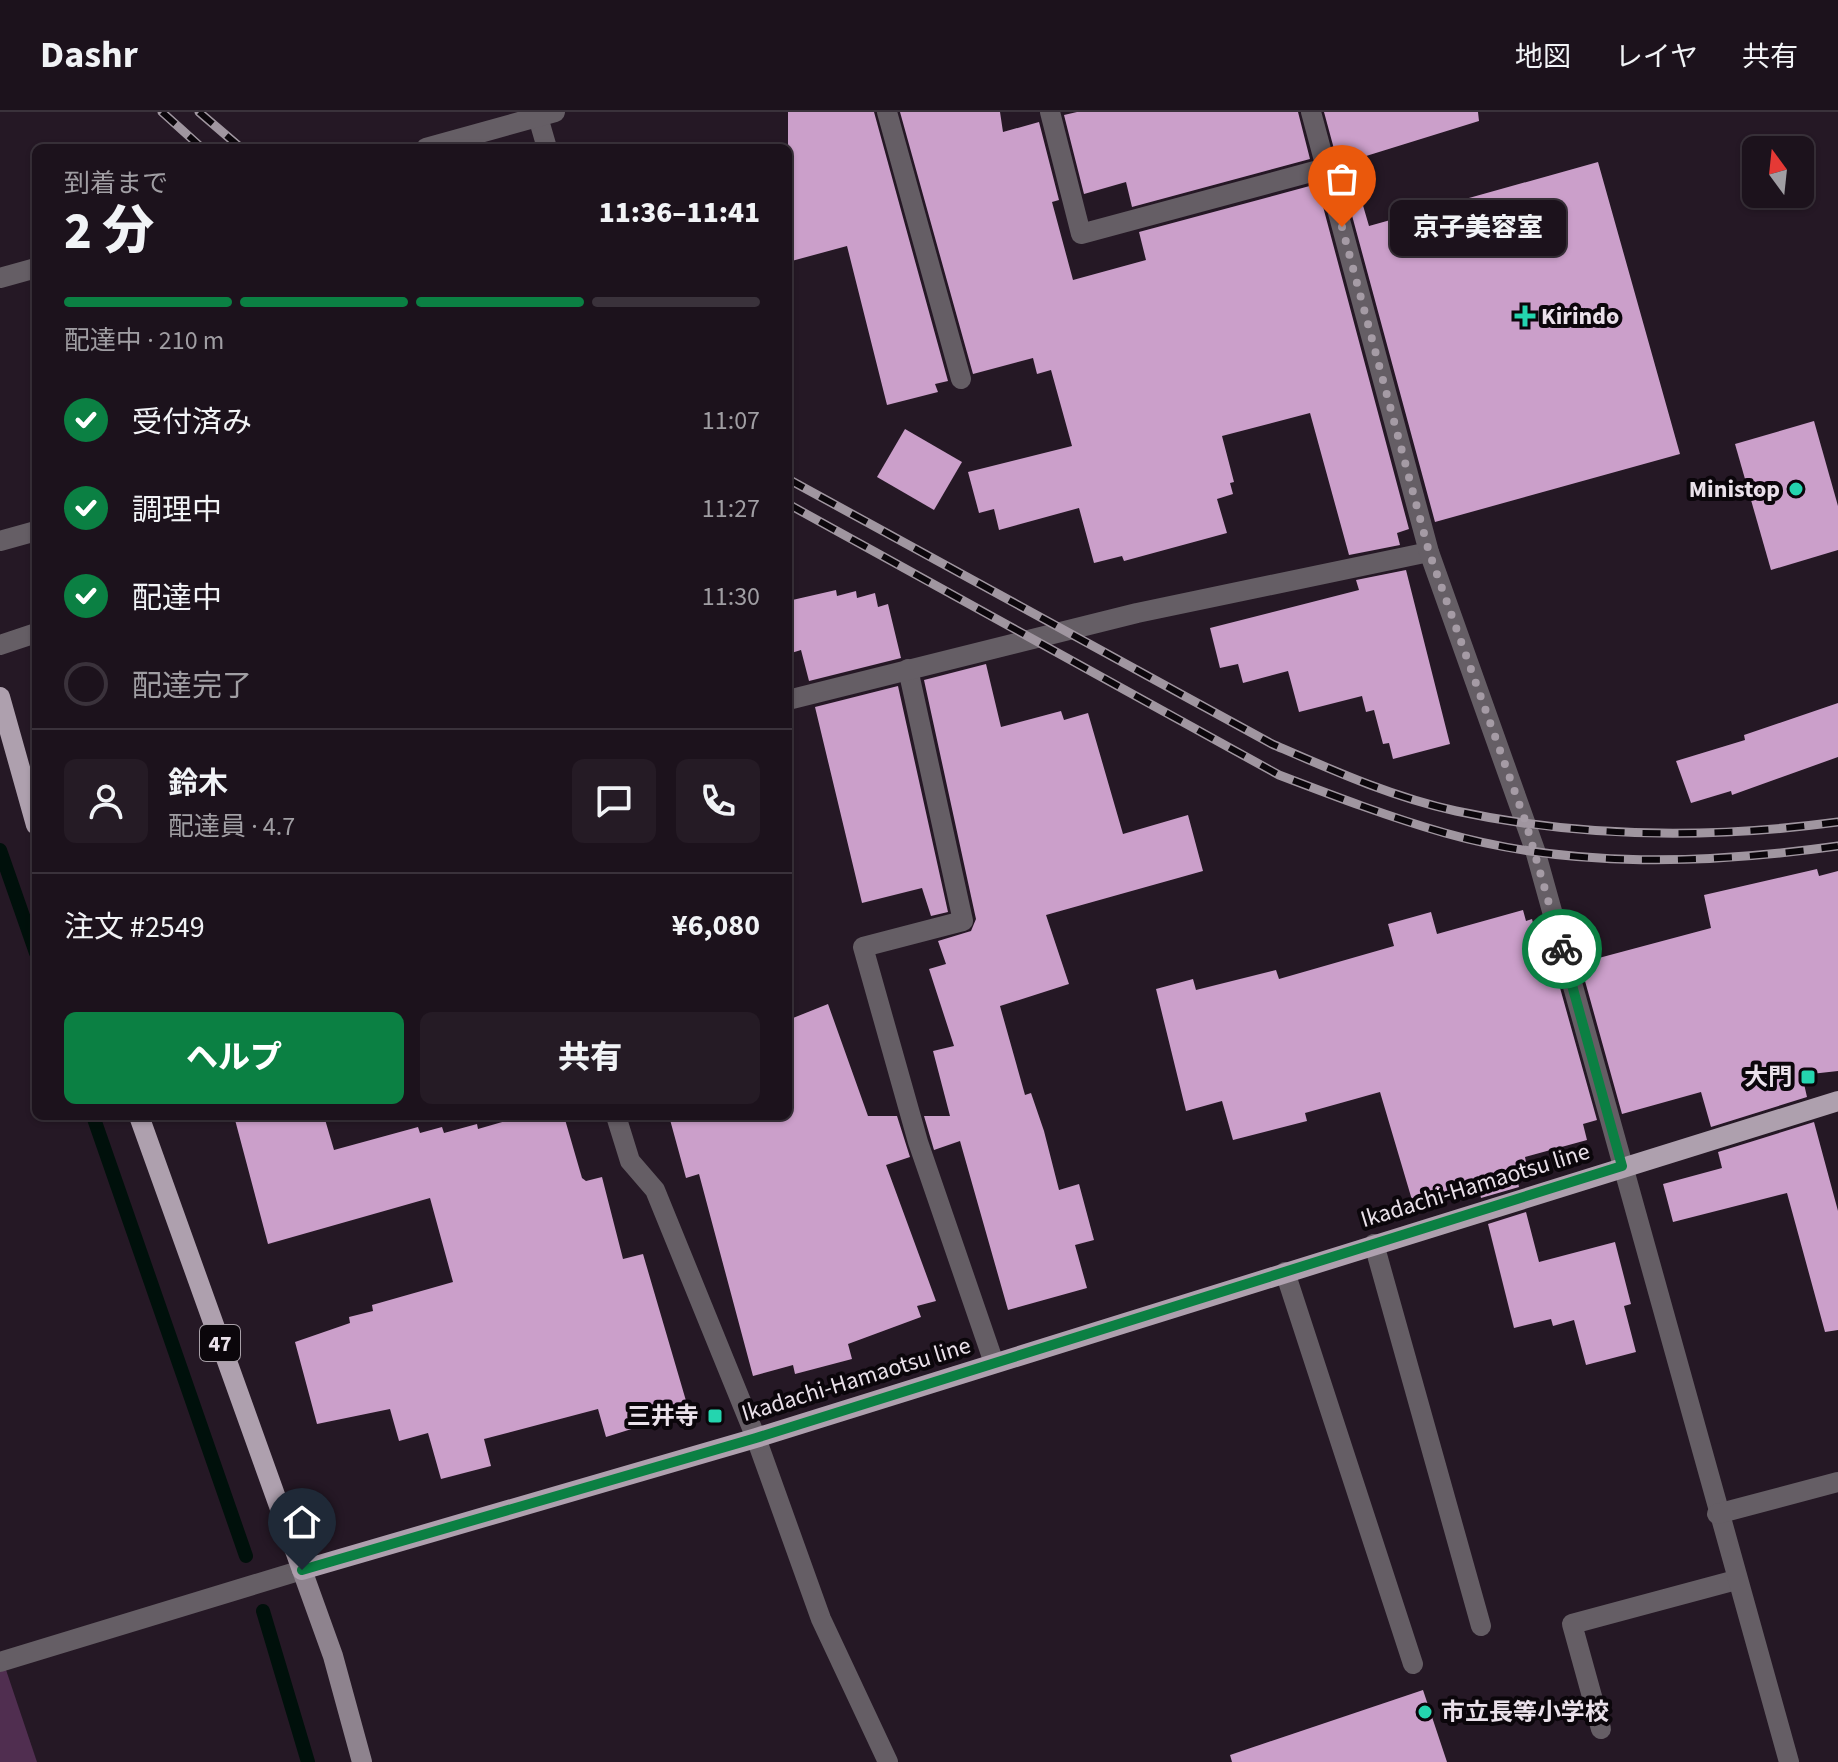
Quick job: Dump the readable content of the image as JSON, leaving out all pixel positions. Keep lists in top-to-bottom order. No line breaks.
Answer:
{"streets":{"main road":["Ikadachi-Hamaotsu line","47"]},"crossings":[["Ikadachi-Hamaotsu line","47"]],"places":{"other":["京子美容室","Ministop","市立長等小学校"],"health":["Kirindo"],"transit":["大門","三井寺"]},"north":"top","page":{"header":"Dashr","nav":["地図","レイヤ","共有"],"heading":["2 分","到着まで","11:36–11:41"],"panel":["鈴木","配達員 · 4.7","注文 #2549","¥6,080"],"bubble":"京子美容室","bar":"配達中 · 210 m","list":[["受付済み","11:07"],["調理中","11:27"],["配達中","11:30"],"配達完了"],"buttons":["ヘルプ","共有"]}}
